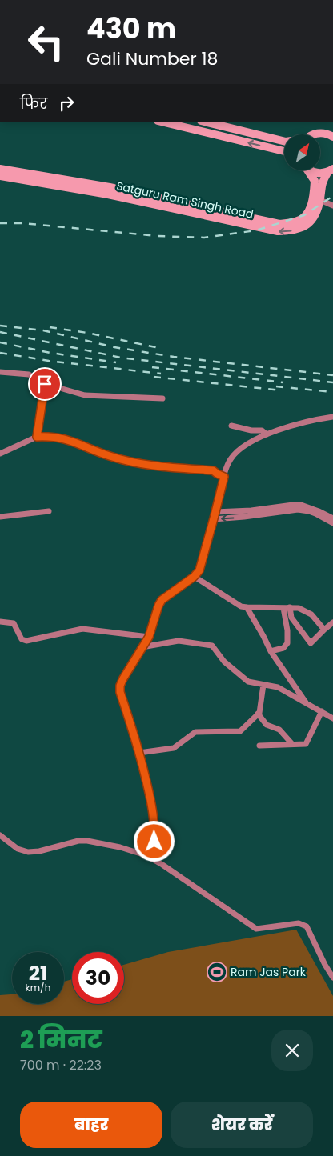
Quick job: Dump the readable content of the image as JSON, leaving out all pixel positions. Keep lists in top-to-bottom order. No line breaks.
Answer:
{"streets":{"street":["Satguru Ram Singh Road"]},"one_way":["Satguru Ram Singh Road"],"places":{"sports":["Ram Jas Park"]},"north":"top right","page":{"turn":["430 m","Gali Number 18"],"then":"फिर","speed":"21 km/h","limit":"30","heading":["2 मिनट","700 m · 22:23"],"buttons":["बाहर","शेयर करें"]}}
